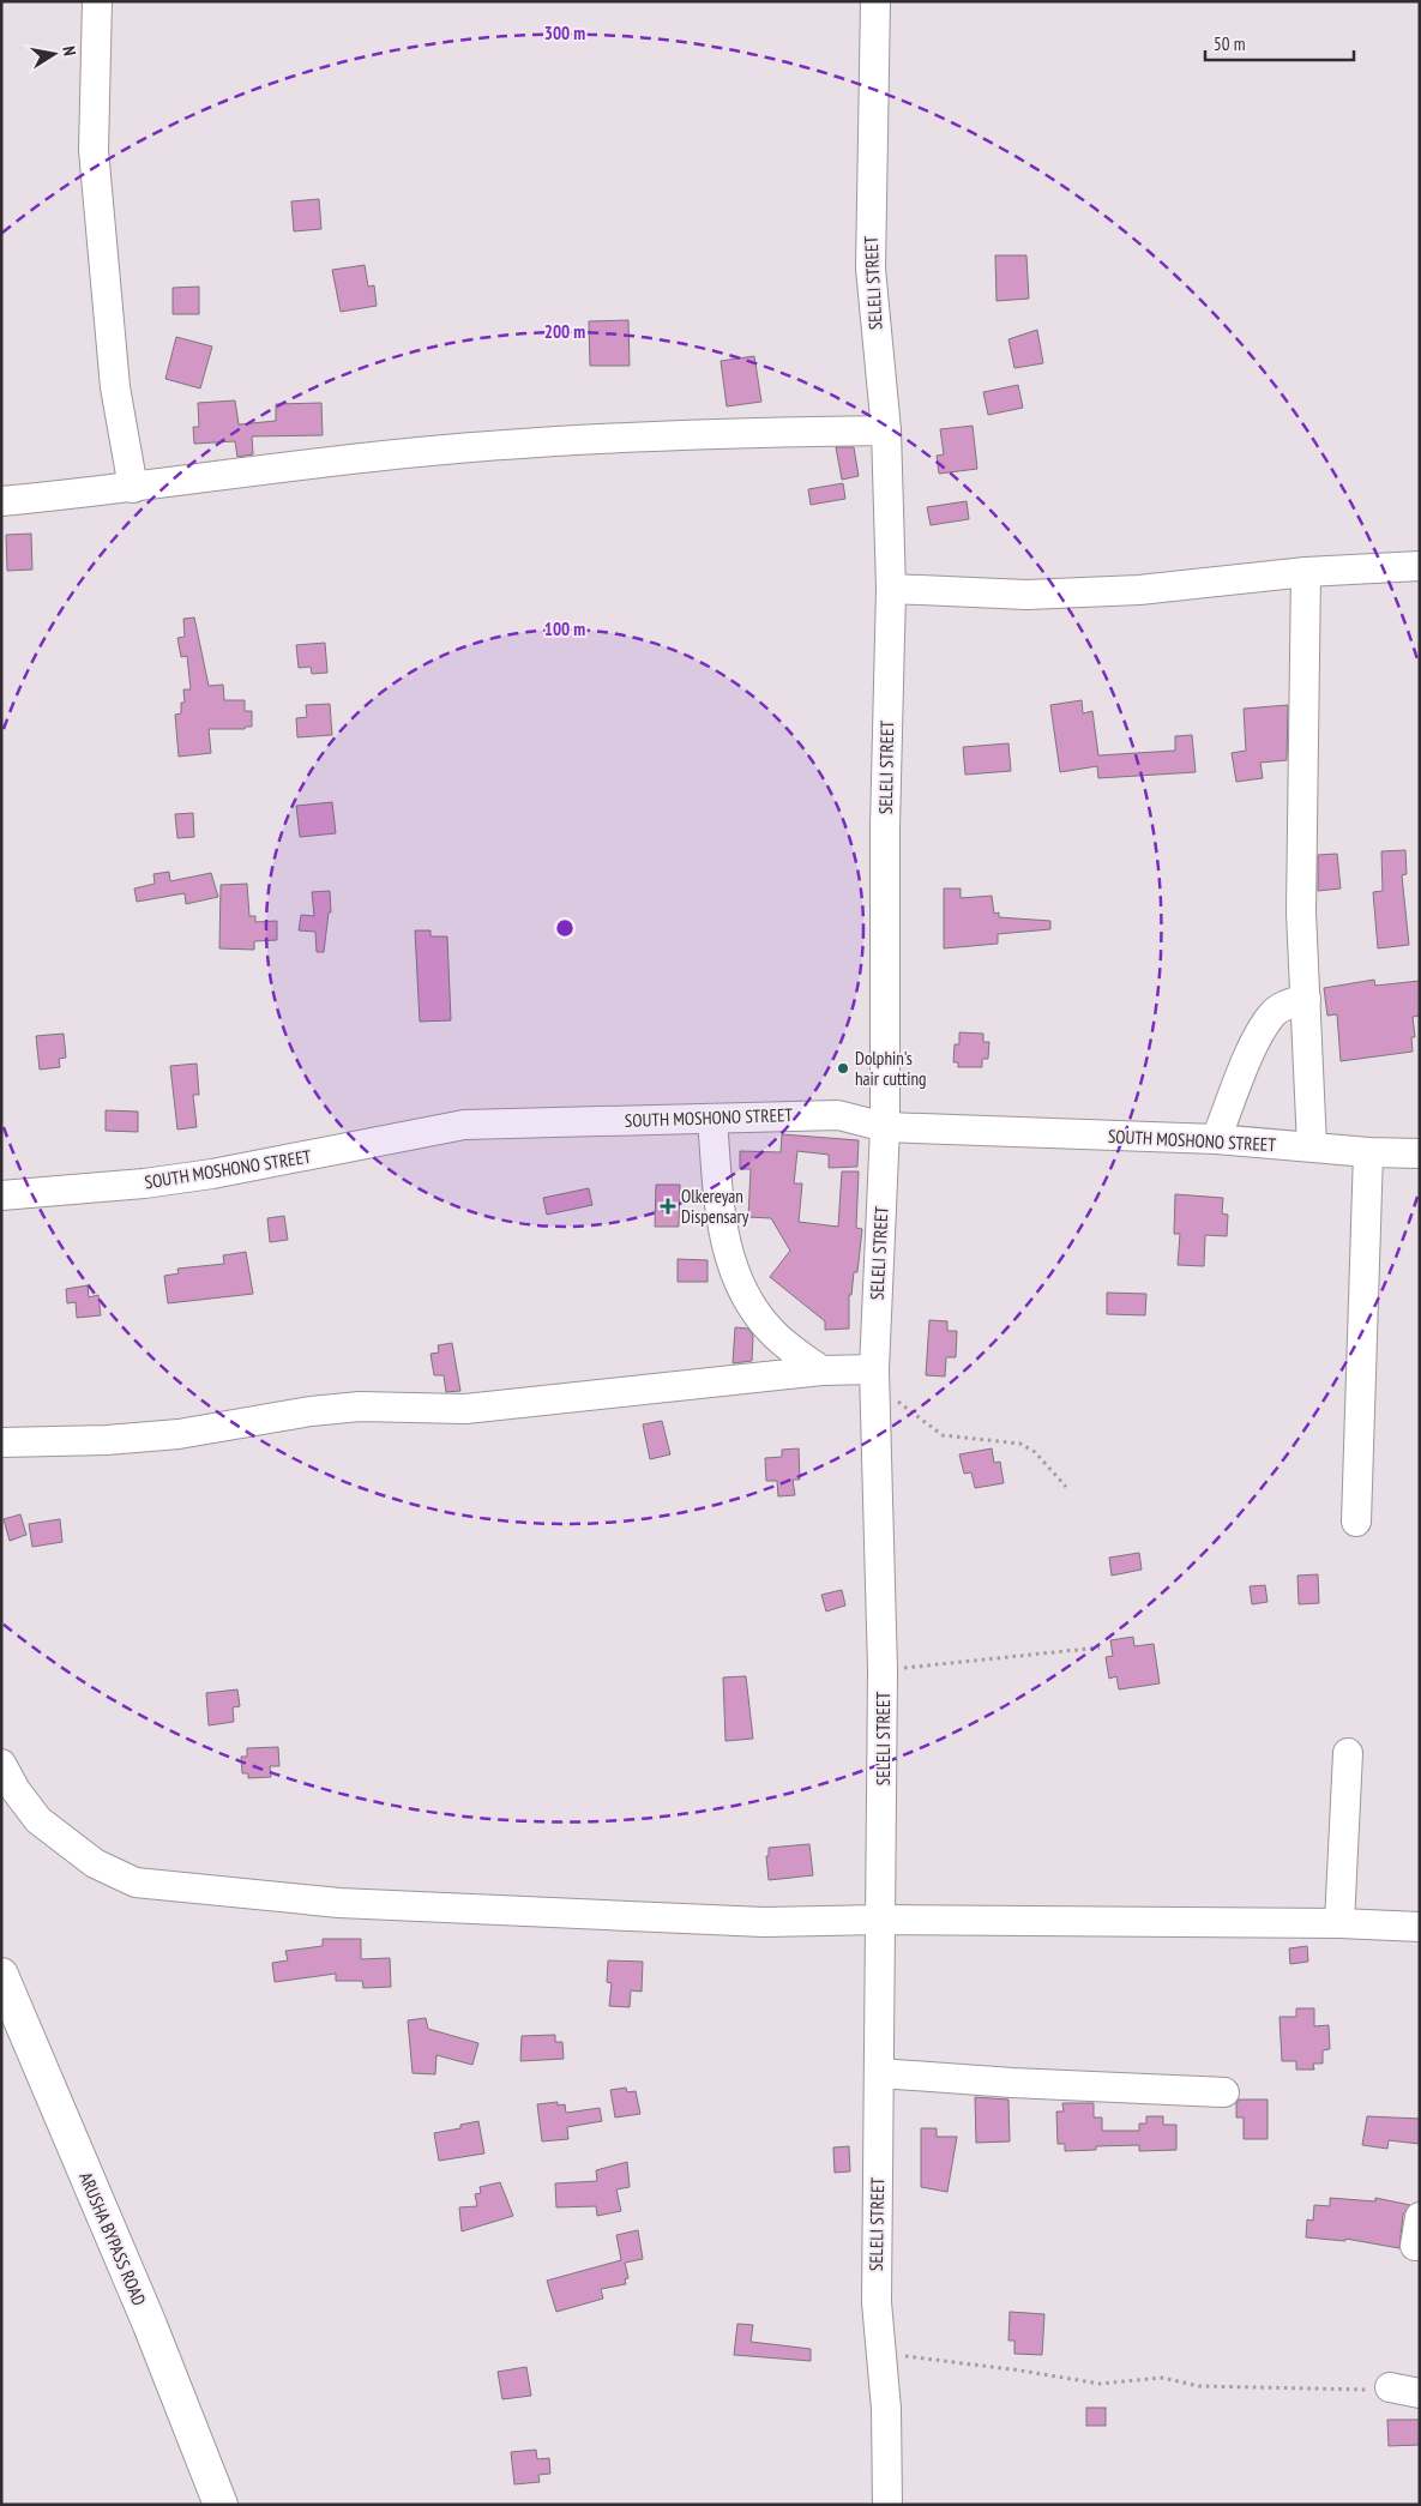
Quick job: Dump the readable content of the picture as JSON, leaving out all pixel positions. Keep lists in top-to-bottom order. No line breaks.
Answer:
{"streets":{"main road":["ARUSHA BYPASS ROAD"],"street":["SELELI STREET","SOUTH MOSHONO STREET"]},"crossings":[["SELELI STREET","SOUTH MOSHONO STREET"]],"places":{"other":["Dolphin's hair cutting"],"health":["Olkereyan Dispensary"]},"scale_bar":"50 m","north":"right","rings":["300 m","200 m","100 m"]}
